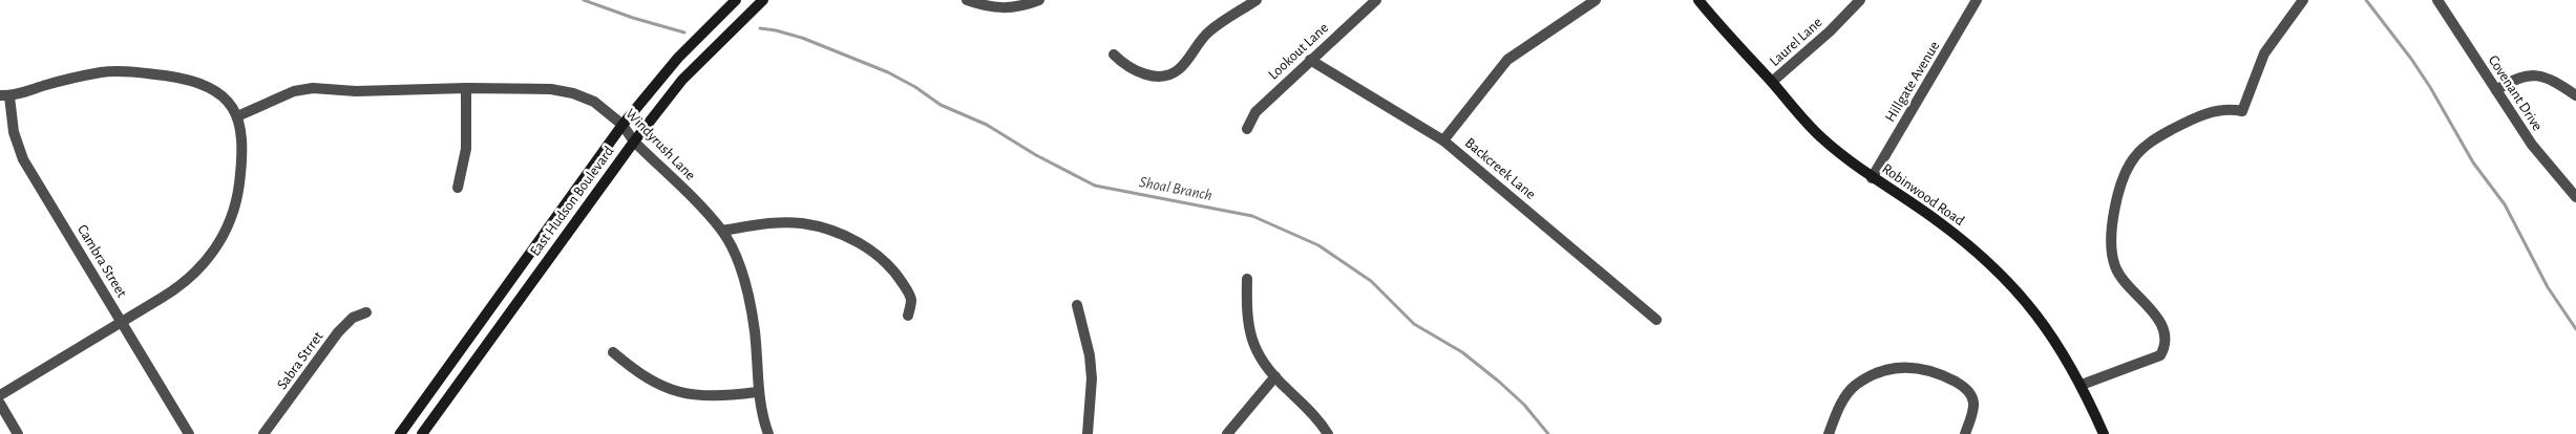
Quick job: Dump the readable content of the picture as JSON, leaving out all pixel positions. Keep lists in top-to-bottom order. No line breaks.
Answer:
{"streets":{"main road":["Robinwood Road","East Hudson Boulevard"],"street":["Laurel Lane","Lookout Lane","Hillgate Avenue","Covenant Drive","Windyrush Lane","Backcreek Lane","Cambra Street","Sabra Strret"]},"crossings":[["Laurel Lane","Robinwood Road"],["Lookout Lane","Backcreek Lane"],["Hillgate Avenue","Robinwood Road"],["Windyrush Lane","East Hudson Boulevard"]],"water":["Shoal Branch"]}
